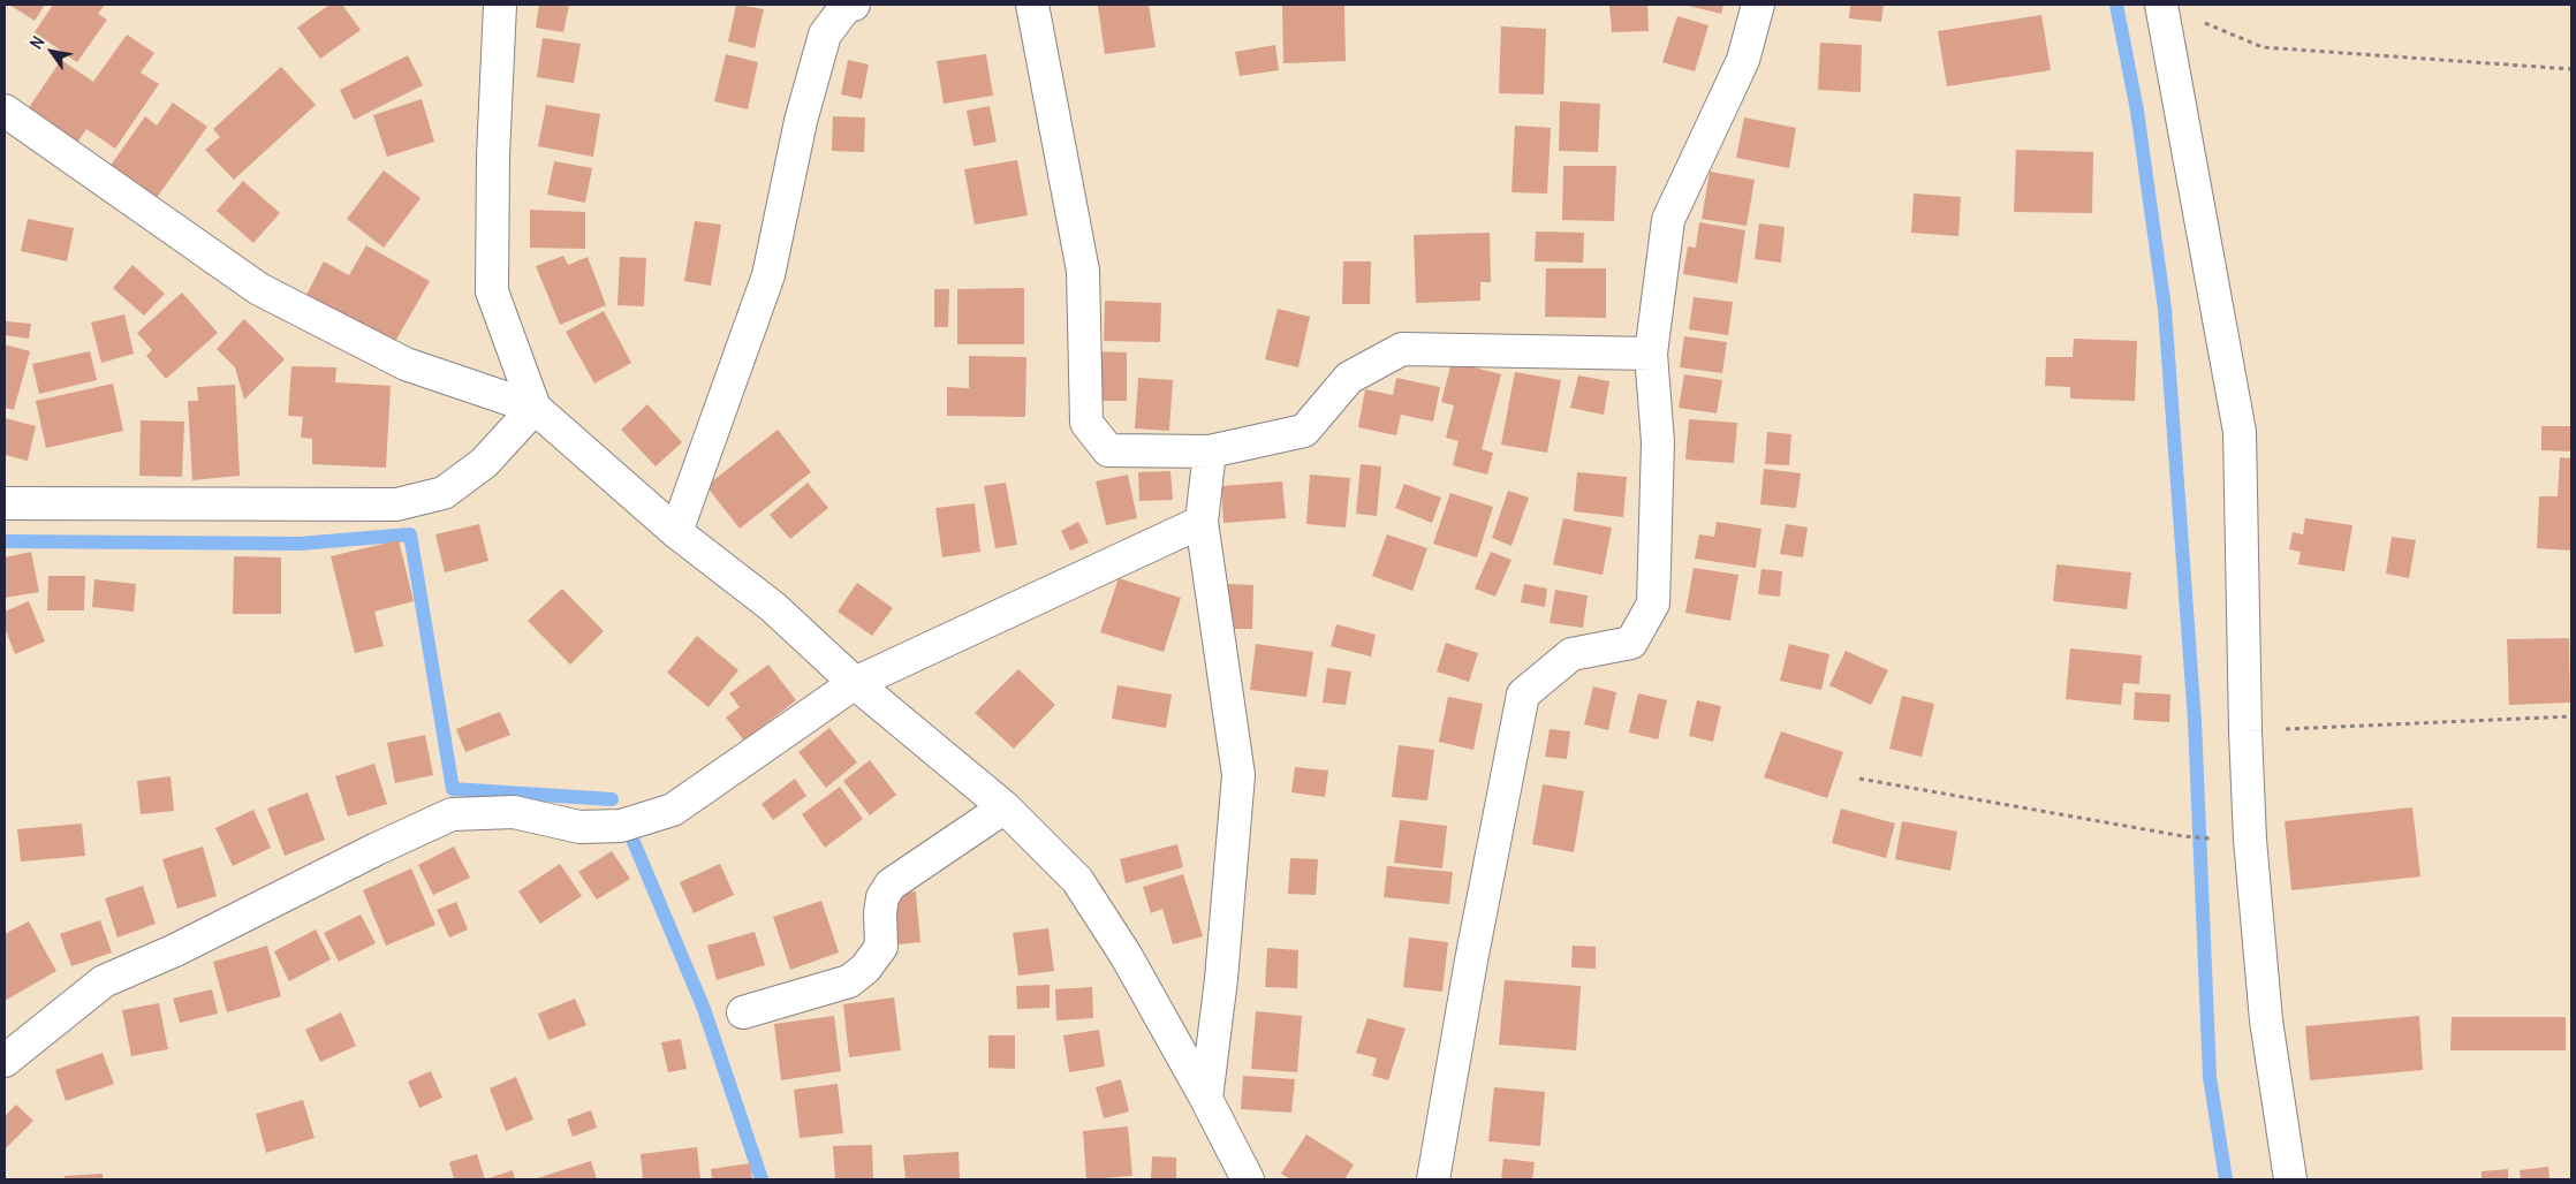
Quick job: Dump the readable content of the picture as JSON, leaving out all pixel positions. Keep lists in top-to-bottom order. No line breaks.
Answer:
{"north":"top left"}
